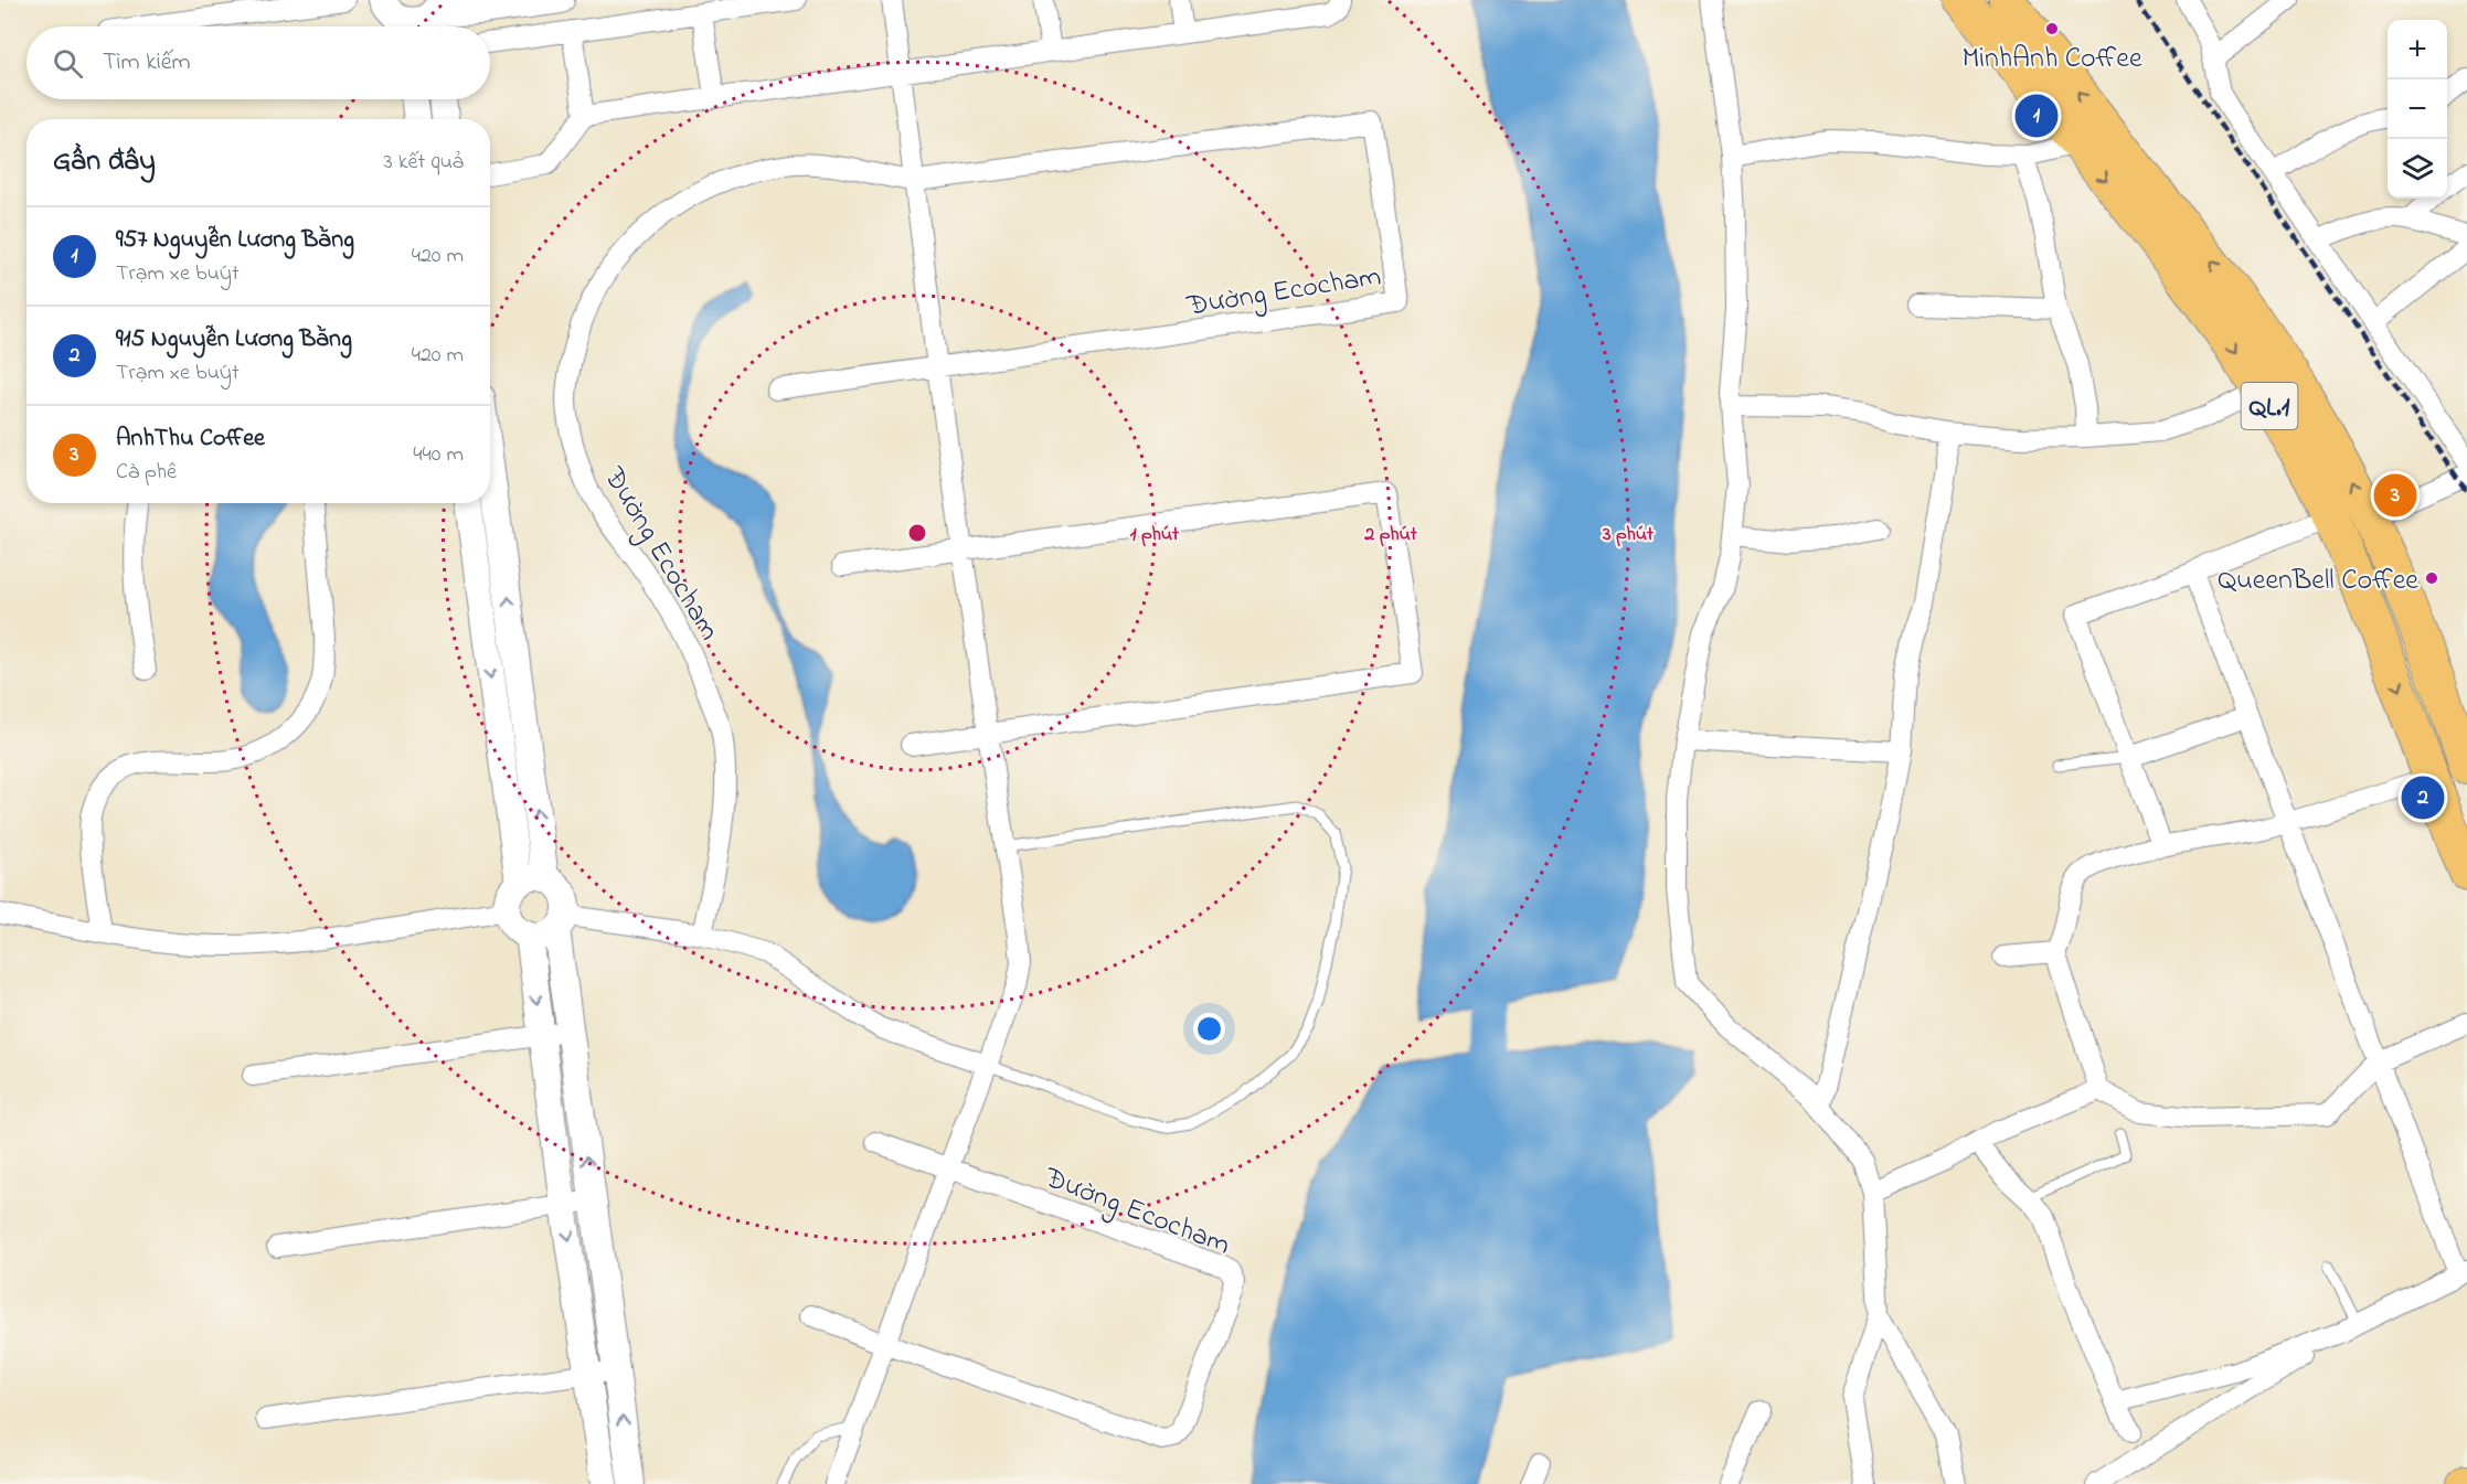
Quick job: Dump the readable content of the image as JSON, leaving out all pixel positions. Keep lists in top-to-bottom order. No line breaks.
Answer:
{"streets":{"highway":["QL.1"],"street":["Đường Ecocham"]},"places":["MinhAnh Coffee","QueenBell Coffee"],"page":{"map_buttons":["+","−"],"search":"Tìm kiếm","pins":["1","3","2"],"heading":["Gần đây","3 kết quả"],"list":[{"mark":"1","name":"957 Nguyễn Lương Bằng","note":"Trạm xe buýt","value":"420 m"},{"mark":"2","name":"915 Nguyễn Lương Bằng","note":"Trạm xe buýt","value":"420 m"},{"mark":"3","name":"AnhThu Coffee","note":"Cà phê","value":"440 m"}]},"rings":["1 phút","2 phút","3 phút"]}
